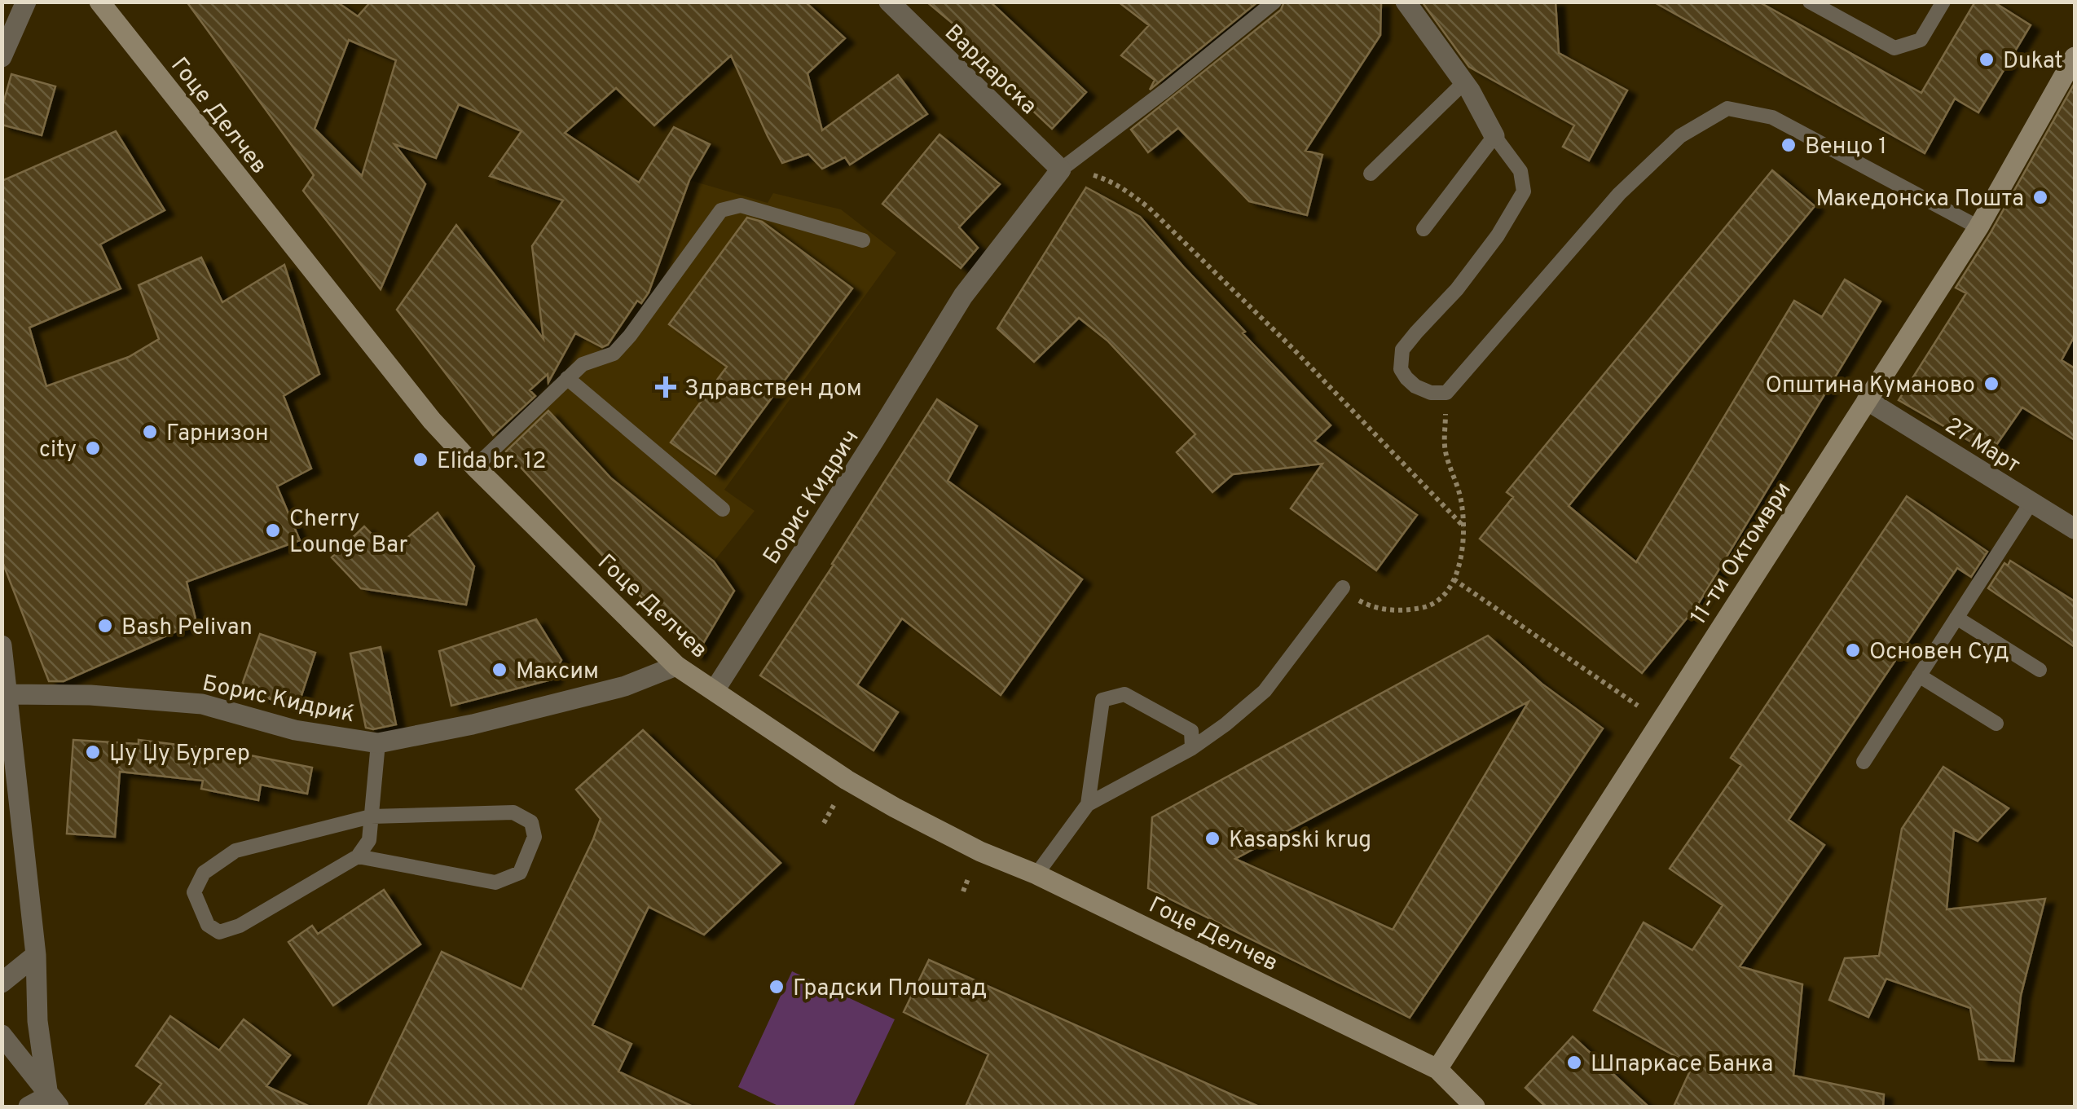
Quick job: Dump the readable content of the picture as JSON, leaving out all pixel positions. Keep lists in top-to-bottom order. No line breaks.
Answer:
{"streets":{"street":["Вардарска","Гоце Делчев","27 Март","Борис Кидрич","11-ти Октомври","Борис Кидриќ"]},"crossings":[["Вардарска","Борис Кидрич"],["Гоце Делчев","Борис Кидрич"],["Гоце Делчев","11-ти Октомври"],["Гоце Делчев","Борис Кидриќ"],["27 Март","11-ти Октомври"]],"places":{"other":["Dukat","Венцо 1","Македонска Пошта","Општина Куманово","Гарнизон","city","Elida br. 12","Cherry Lounge Bar","Bash Pelivan","Основен Суд","Максим","Џу Џу Бургер","Kasapski krug","Градски Плоштад","Шпаркасе Банка"],"health":["Здравствен дом"]}}
